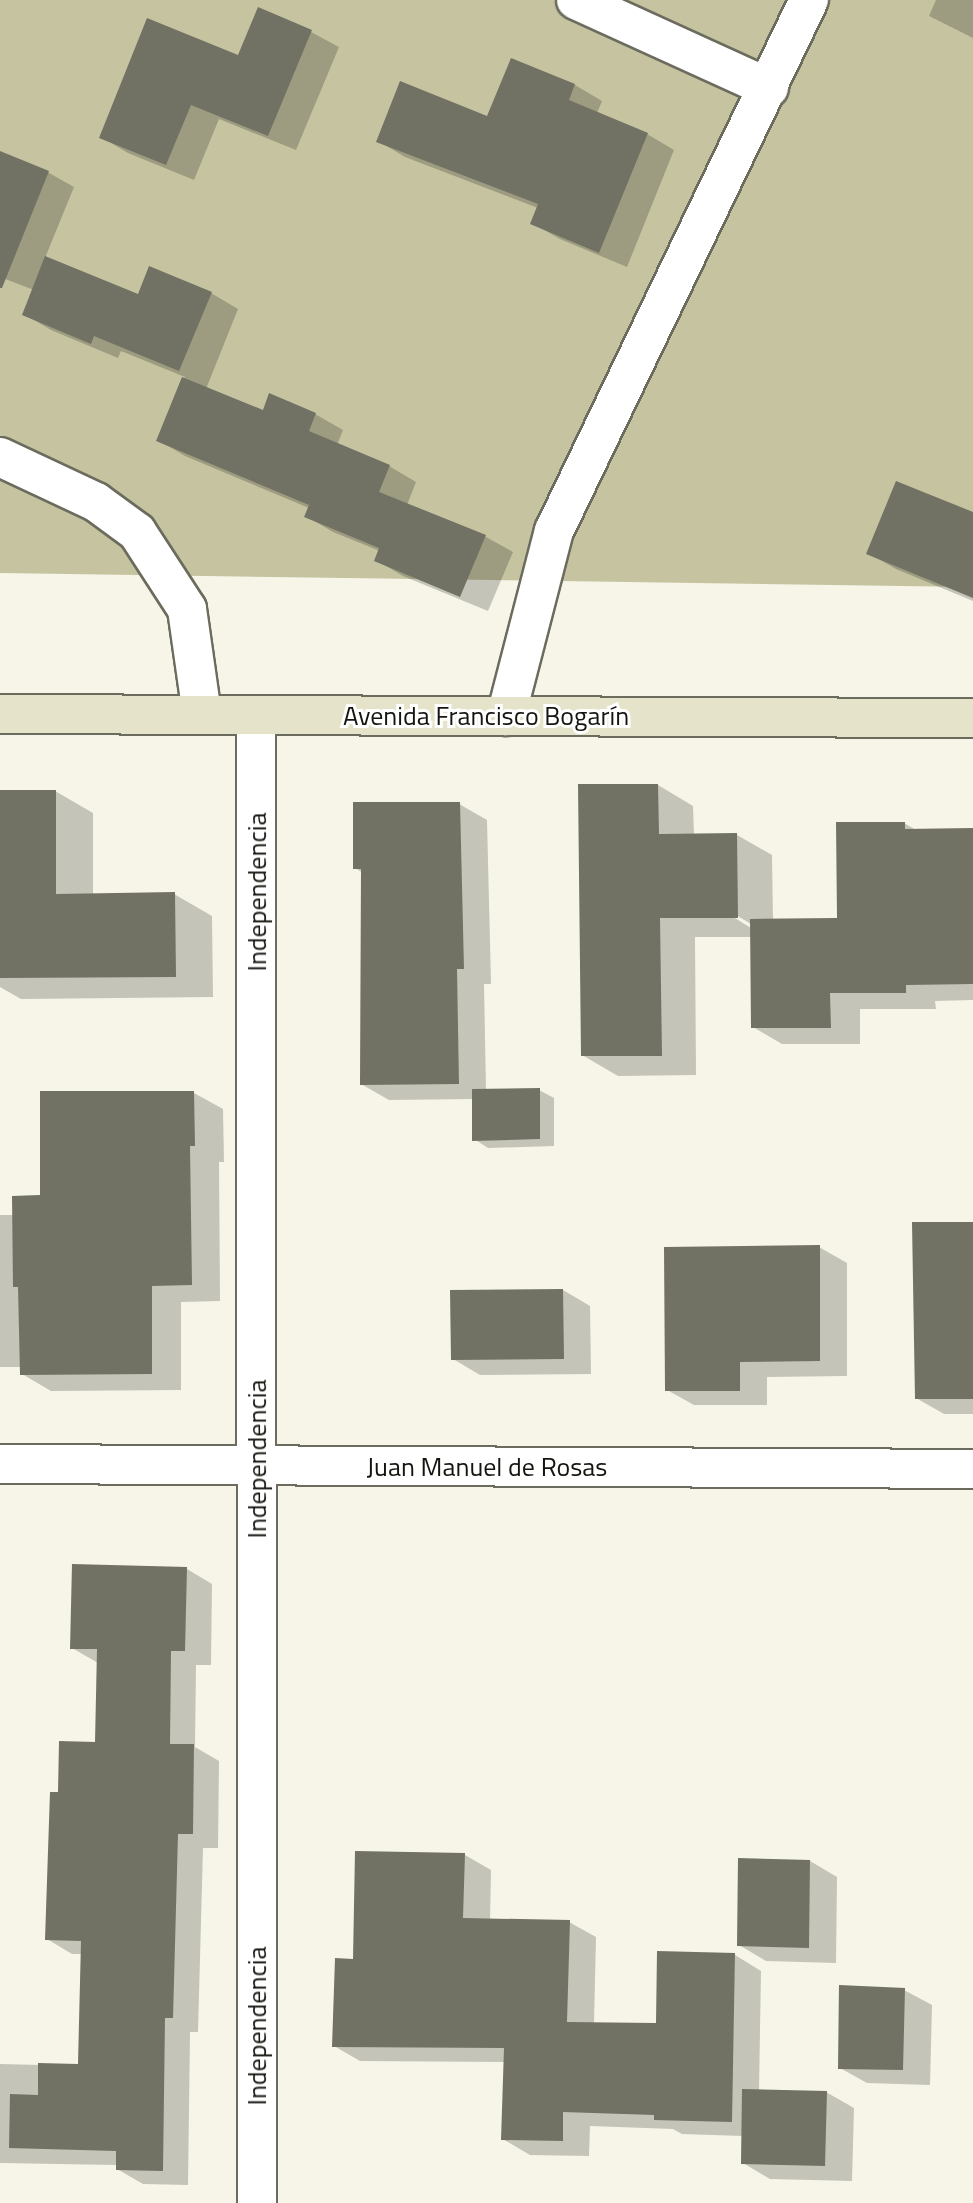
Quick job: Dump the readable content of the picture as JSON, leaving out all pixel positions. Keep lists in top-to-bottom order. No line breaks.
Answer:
{"streets":{"street":["Avenida Francisco Bogarín","Independencia","Juan Manuel de Rosas"]},"crossings":[["Avenida Francisco Bogarín","Independencia"],["Independencia","Juan Manuel de Rosas"]]}
